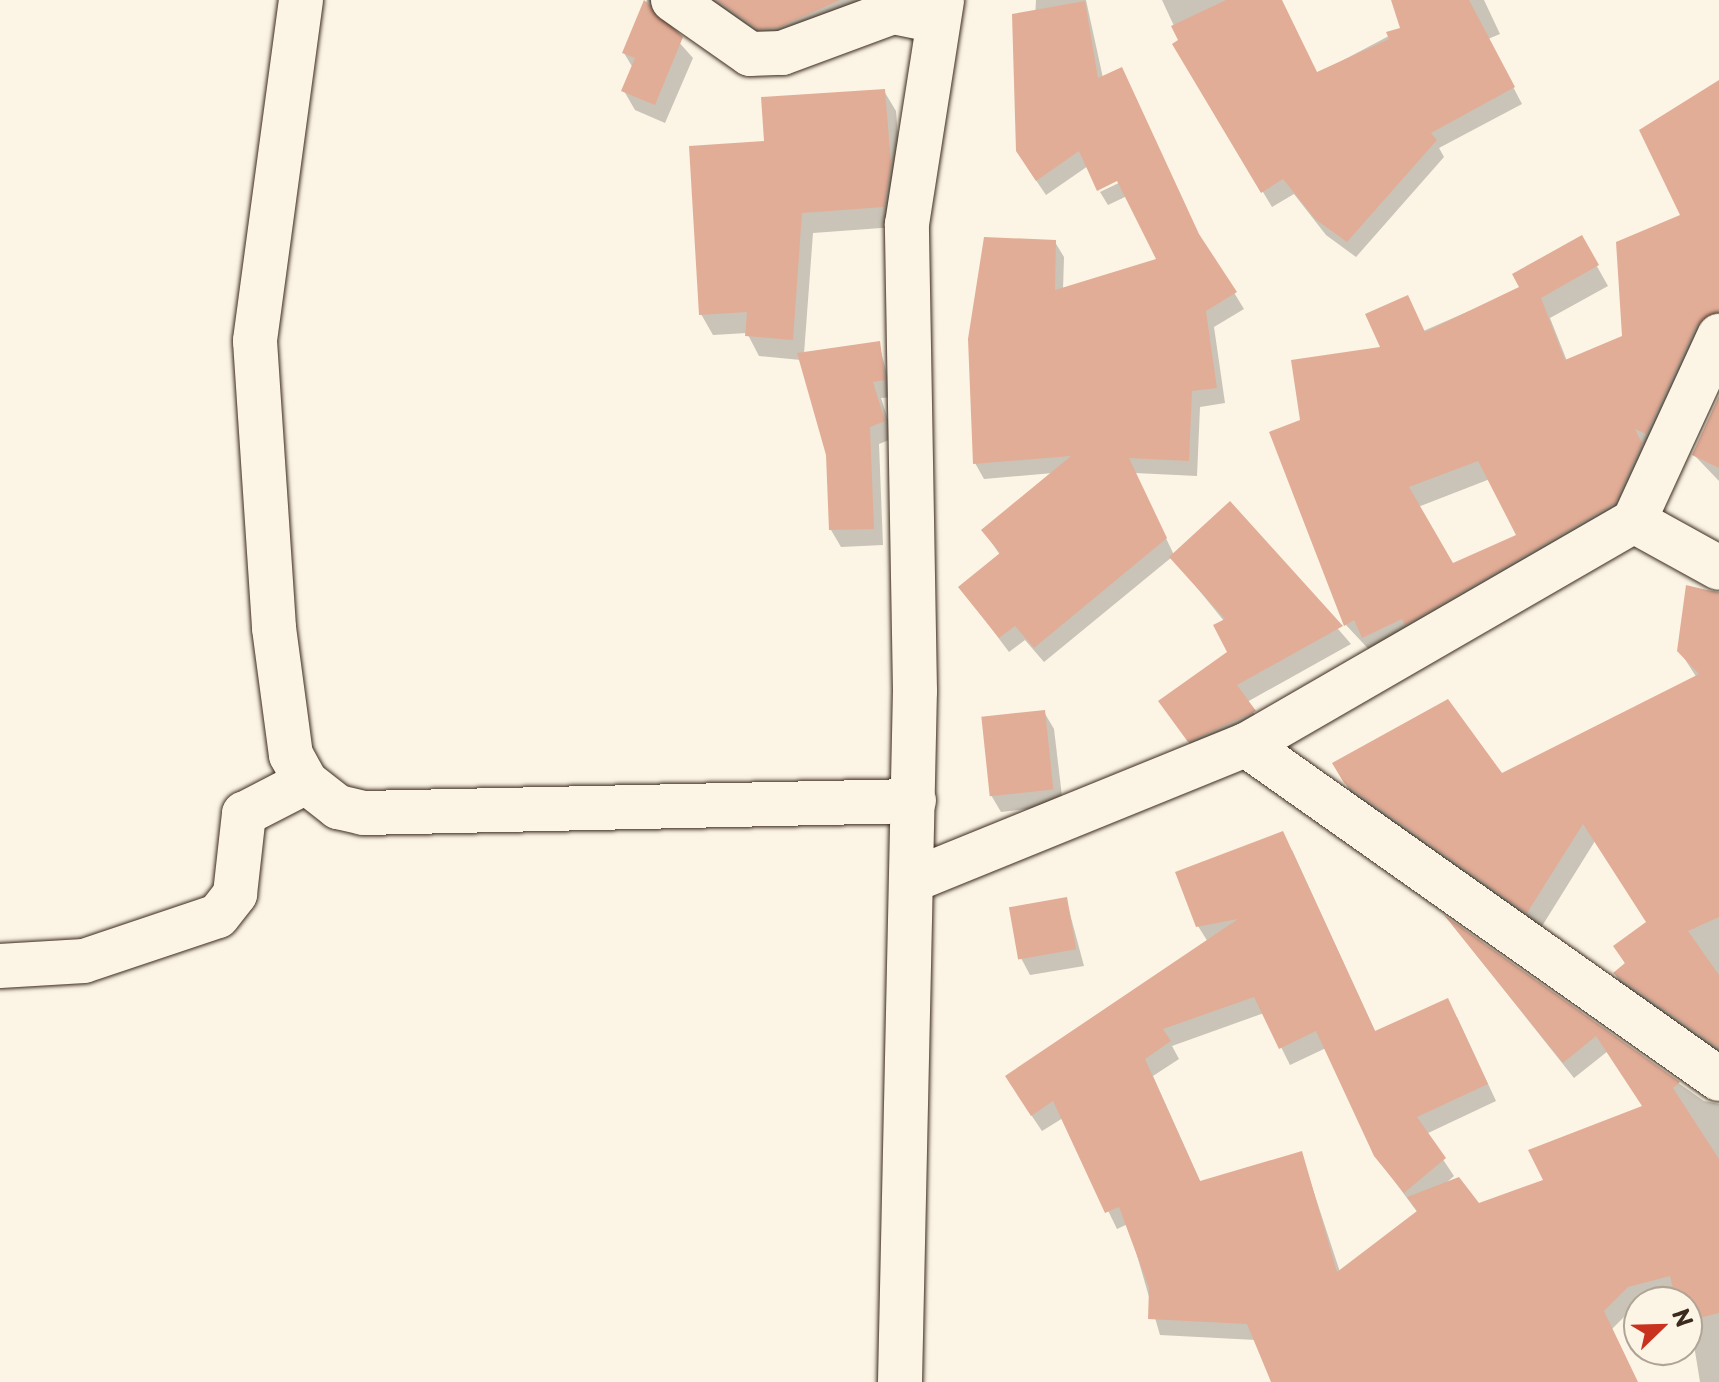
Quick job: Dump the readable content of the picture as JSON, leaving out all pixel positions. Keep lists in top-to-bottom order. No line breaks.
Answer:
{"north":"top right"}
